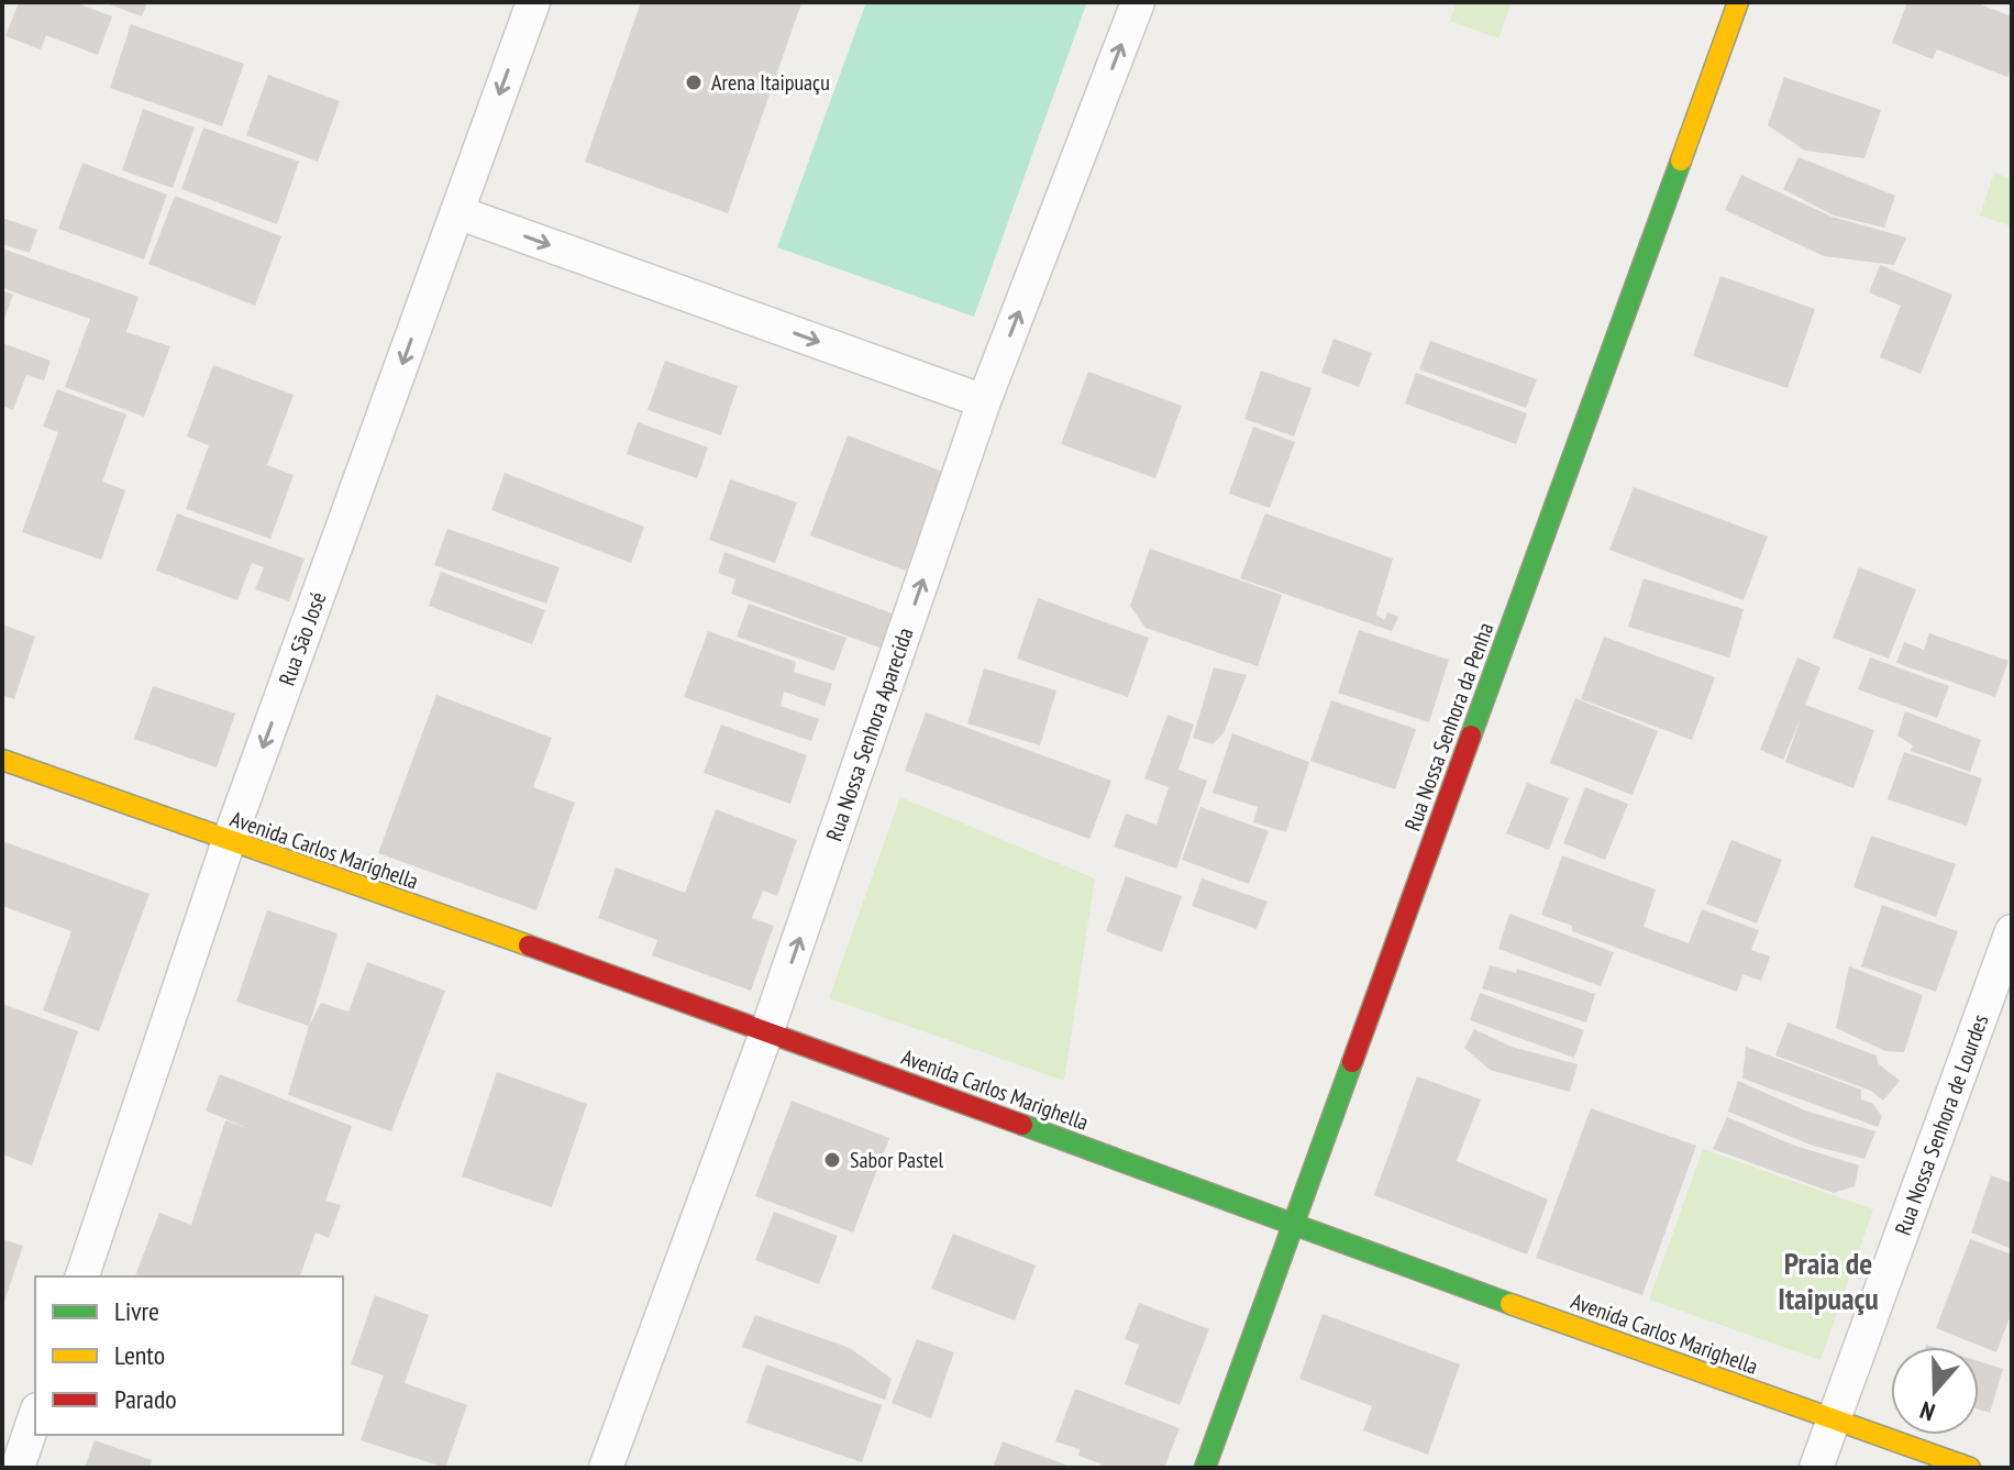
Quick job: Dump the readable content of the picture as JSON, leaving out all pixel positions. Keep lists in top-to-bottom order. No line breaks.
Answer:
{"streets":{"main road":["Rua Nossa Senhora da Penha","Avenida Carlos Marighella"],"street":["Rua São José","Rua Nossa Senhora Aparecida","Rua Nossa Senhora de Lourdes"]},"crossings":[["Rua São José","Avenida Carlos Marighella"],["Rua Nossa Senhora da Penha","Avenida Carlos Marighella"],["Rua Nossa Senhora Aparecida","Avenida Carlos Marighella"],["Avenida Carlos Marighella","Rua Nossa Senhora de Lourdes"]],"one_way":["Rua São José","Rua Nossa Senhora Aparecida"],"districts":["Praia de Itaipuaçu"],"places":["Arena Itaipuaçu","Sabor Pastel"],"legend":["Livre","Lento","Parado"],"north":"bottom"}
